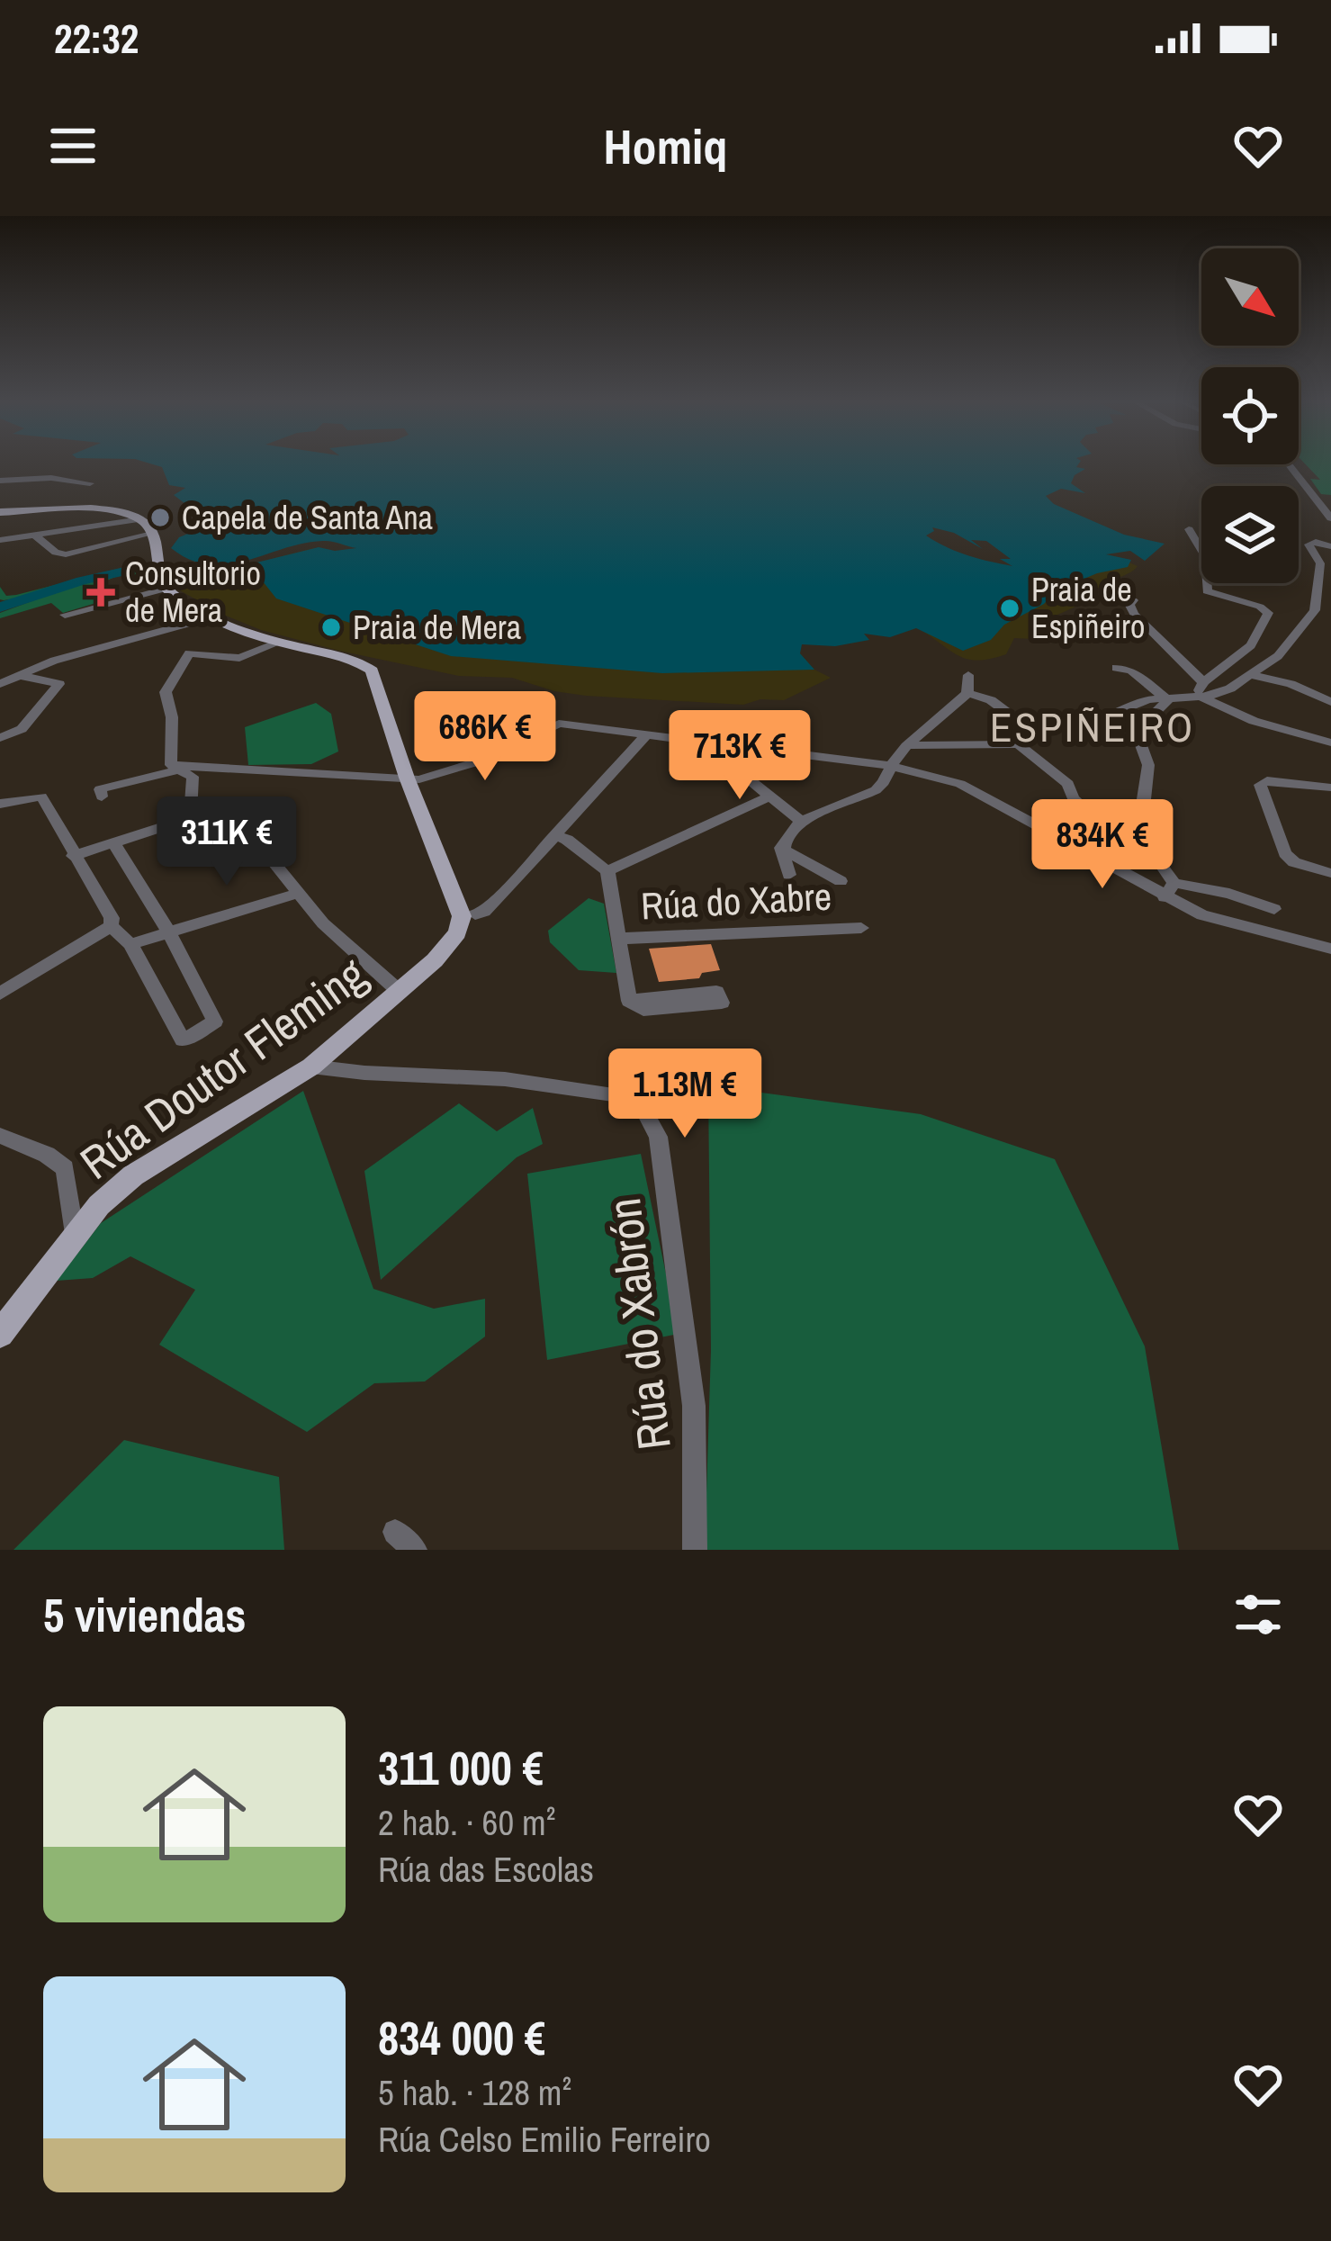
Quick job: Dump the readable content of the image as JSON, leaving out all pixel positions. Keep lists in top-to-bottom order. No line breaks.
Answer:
{"streets":{"main road":["Rúa Doutor Fleming"],"street":["Rúa do Xabre","Rúa do Xabrón"]},"crossings":[["Rúa do Xabre","Rúa Doutor Fleming"],["Rúa Doutor Fleming","Rúa do Xabrón"]],"districts":["ESPIÑEIRO"],"places":{"other":["Capela de Santa Ana","Praia de Espiñeiro","Praia de Mera"],"health":["Consultorio de Mera"]},"north":"bottom right","page":{"status":"22:32","header":"Homiq","price":["686K €","713K €","311K €","834K €","1.13M €"],"heading":"5 viviendas","list":[{"name":"311 000 €","note":"2 hab. · 60 m² · Rúa das Escolas"},{"name":"834 000 €","note":"5 hab. · 128 m² · Rúa Celso Emilio Ferreiro"}]}}
